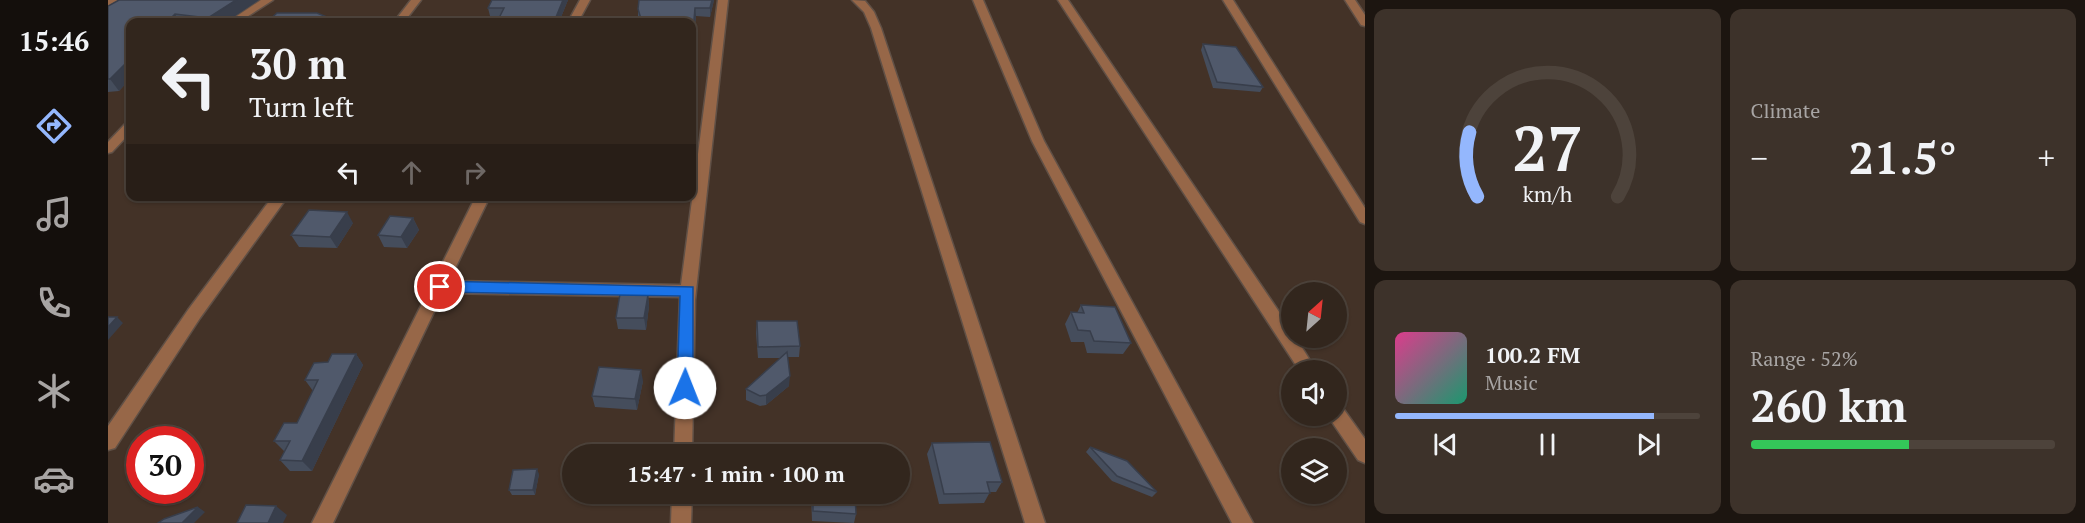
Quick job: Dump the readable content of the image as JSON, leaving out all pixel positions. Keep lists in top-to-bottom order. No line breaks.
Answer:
{"north":"top right","page":{"tabs":"15:46","tile":["Climate",["Range · 52%","260 km"]],"turn":["30 m","Turn left"],"heat":["−","21.5°","+"],"song":["100.2 FM","Music"],"limit":"30","trip":"15:47 · 1 min · 100 m","gauge":["27","km/h"]}}
